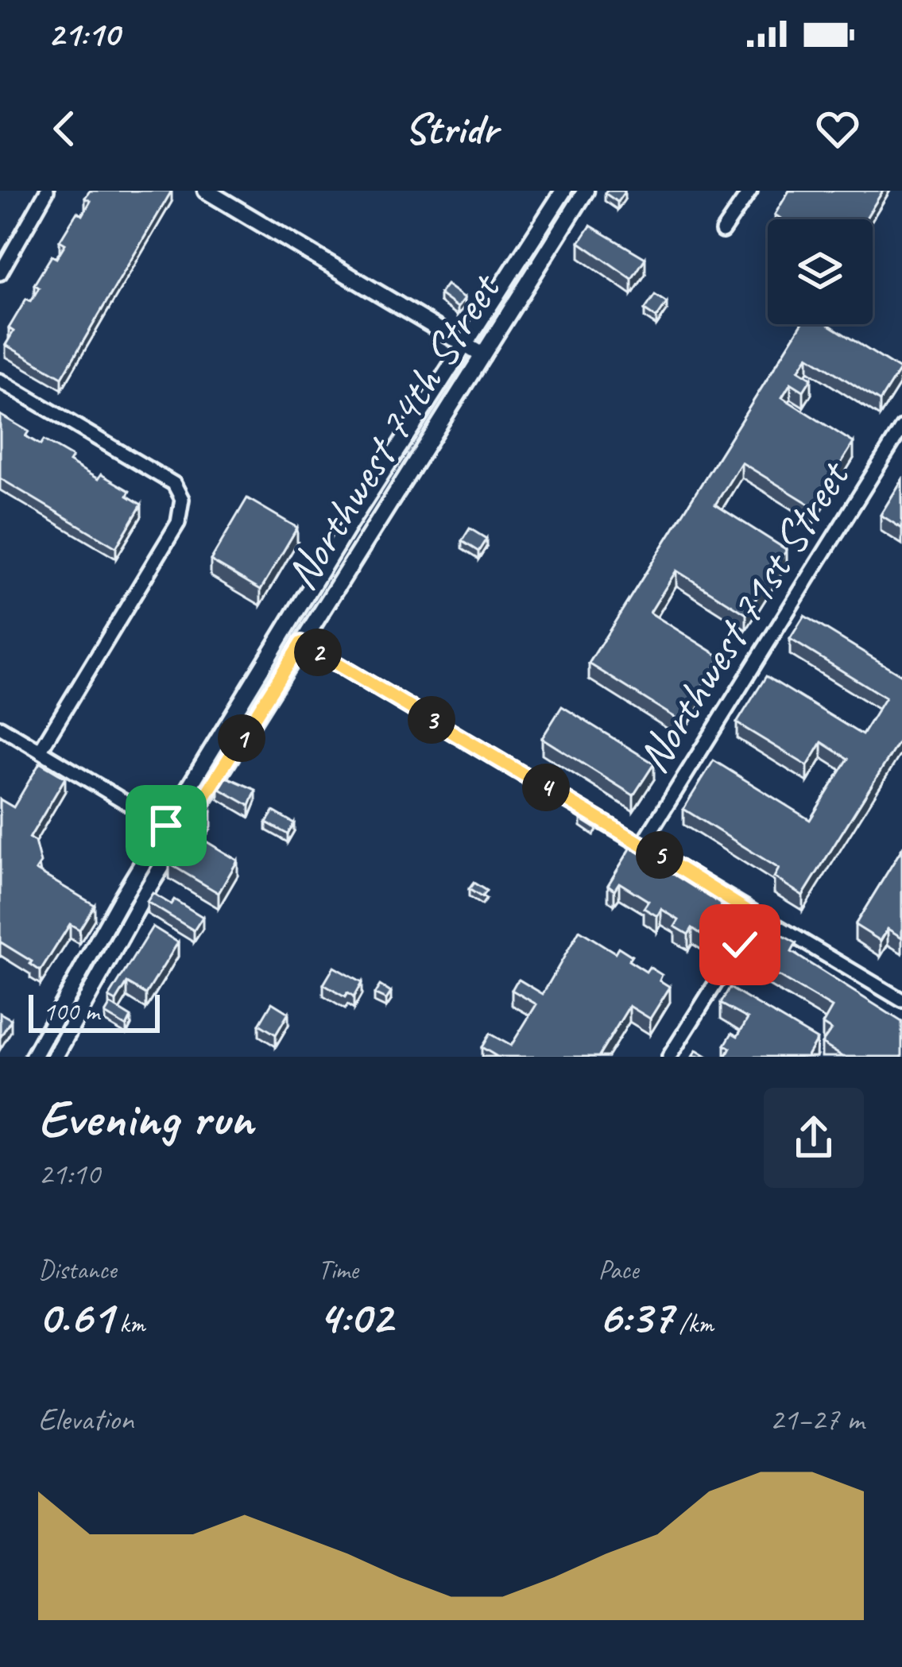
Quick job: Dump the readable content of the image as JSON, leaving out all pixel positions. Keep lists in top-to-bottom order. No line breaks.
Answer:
{"streets":{"main road":["Northwest 74th Street"],"street":["Northwest 71st Street"]},"scale_bar":"100 m","page":{"status":"21:10","header":"Stridr","pins":["2","3","1","4","5"],"scale":"100 m","heading":["Evening run","21:10"],"stats":[["Distance","0.61 km"],["Time","4:02"],["Pace","6:37 /km"]],"chart":["Elevation","21–27 m"]}}
